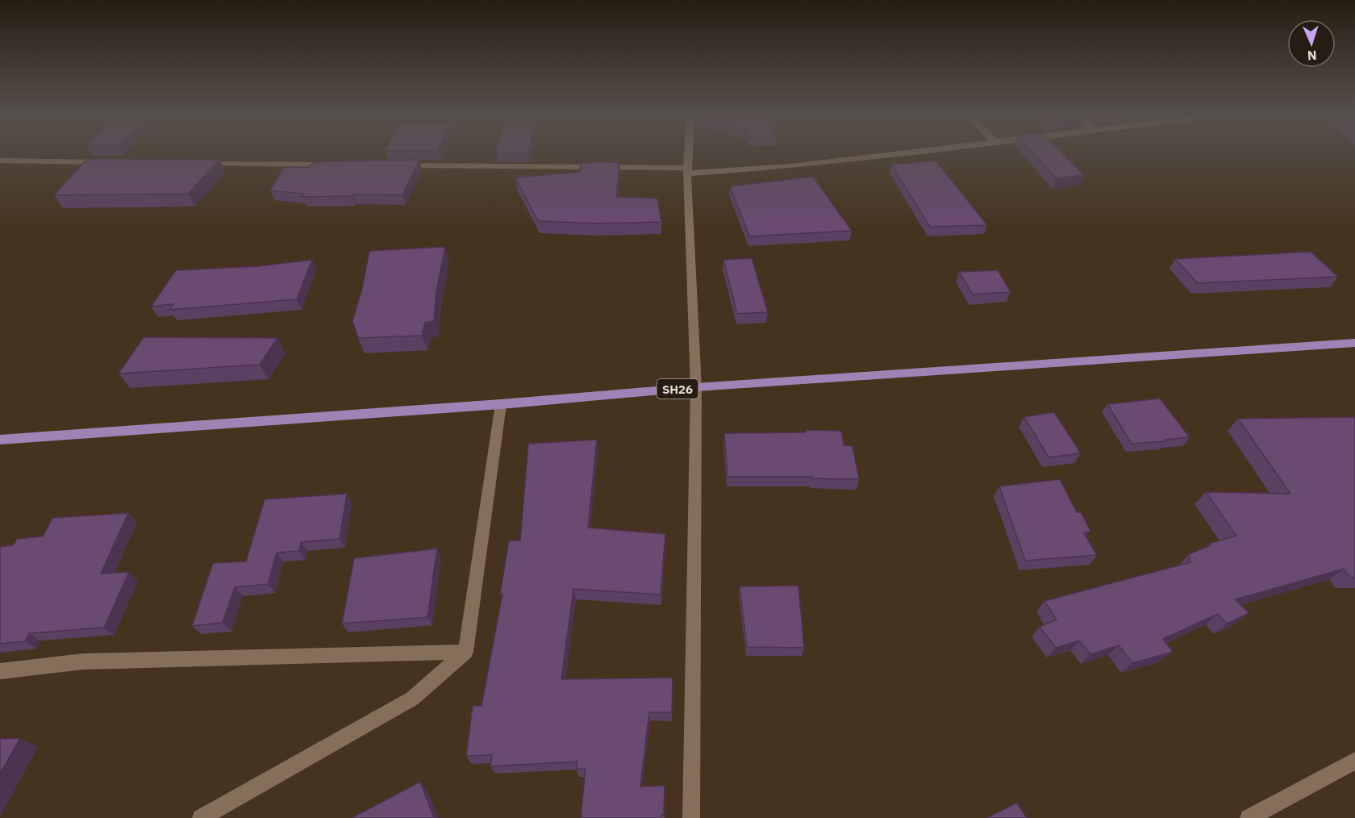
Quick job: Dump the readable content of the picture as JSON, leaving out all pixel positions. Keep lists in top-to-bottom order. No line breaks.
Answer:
{"streets":{"main road":["SH26"]},"north":"bottom"}
